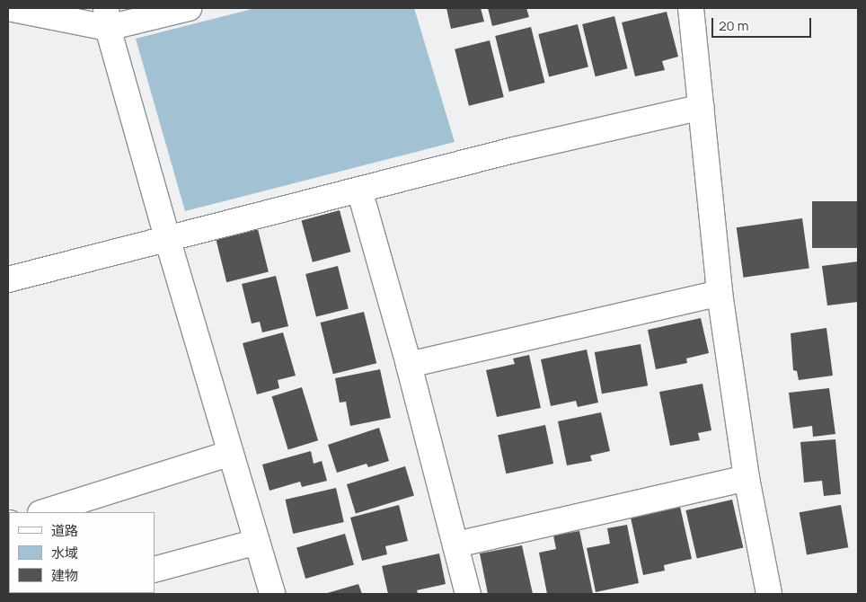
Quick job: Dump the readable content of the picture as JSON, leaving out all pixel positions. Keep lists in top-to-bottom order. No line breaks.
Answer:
{"legend":["道路","水域","建物"],"scale_bar":"20 m"}
